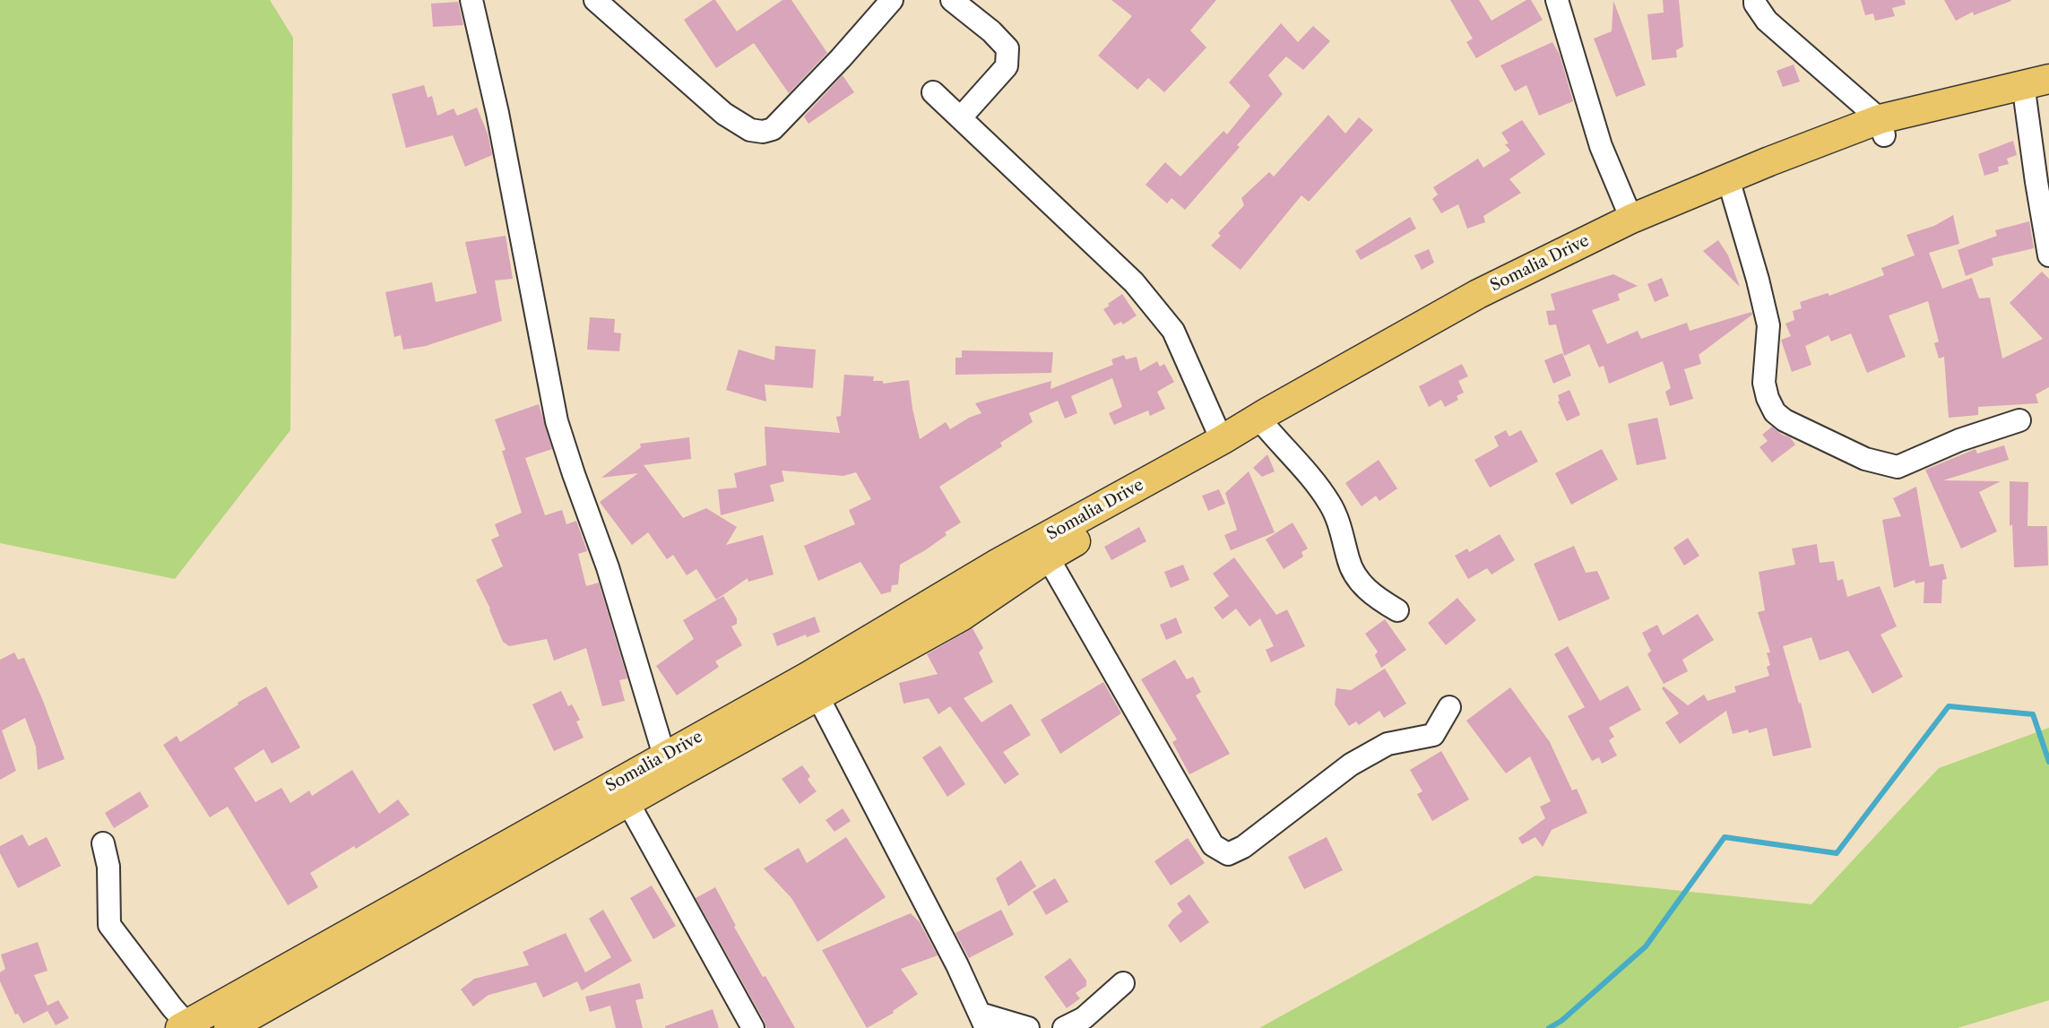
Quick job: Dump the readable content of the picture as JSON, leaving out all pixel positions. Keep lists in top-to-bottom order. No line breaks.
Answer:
{"streets":{"main road":["Somalia Drive"]}}
